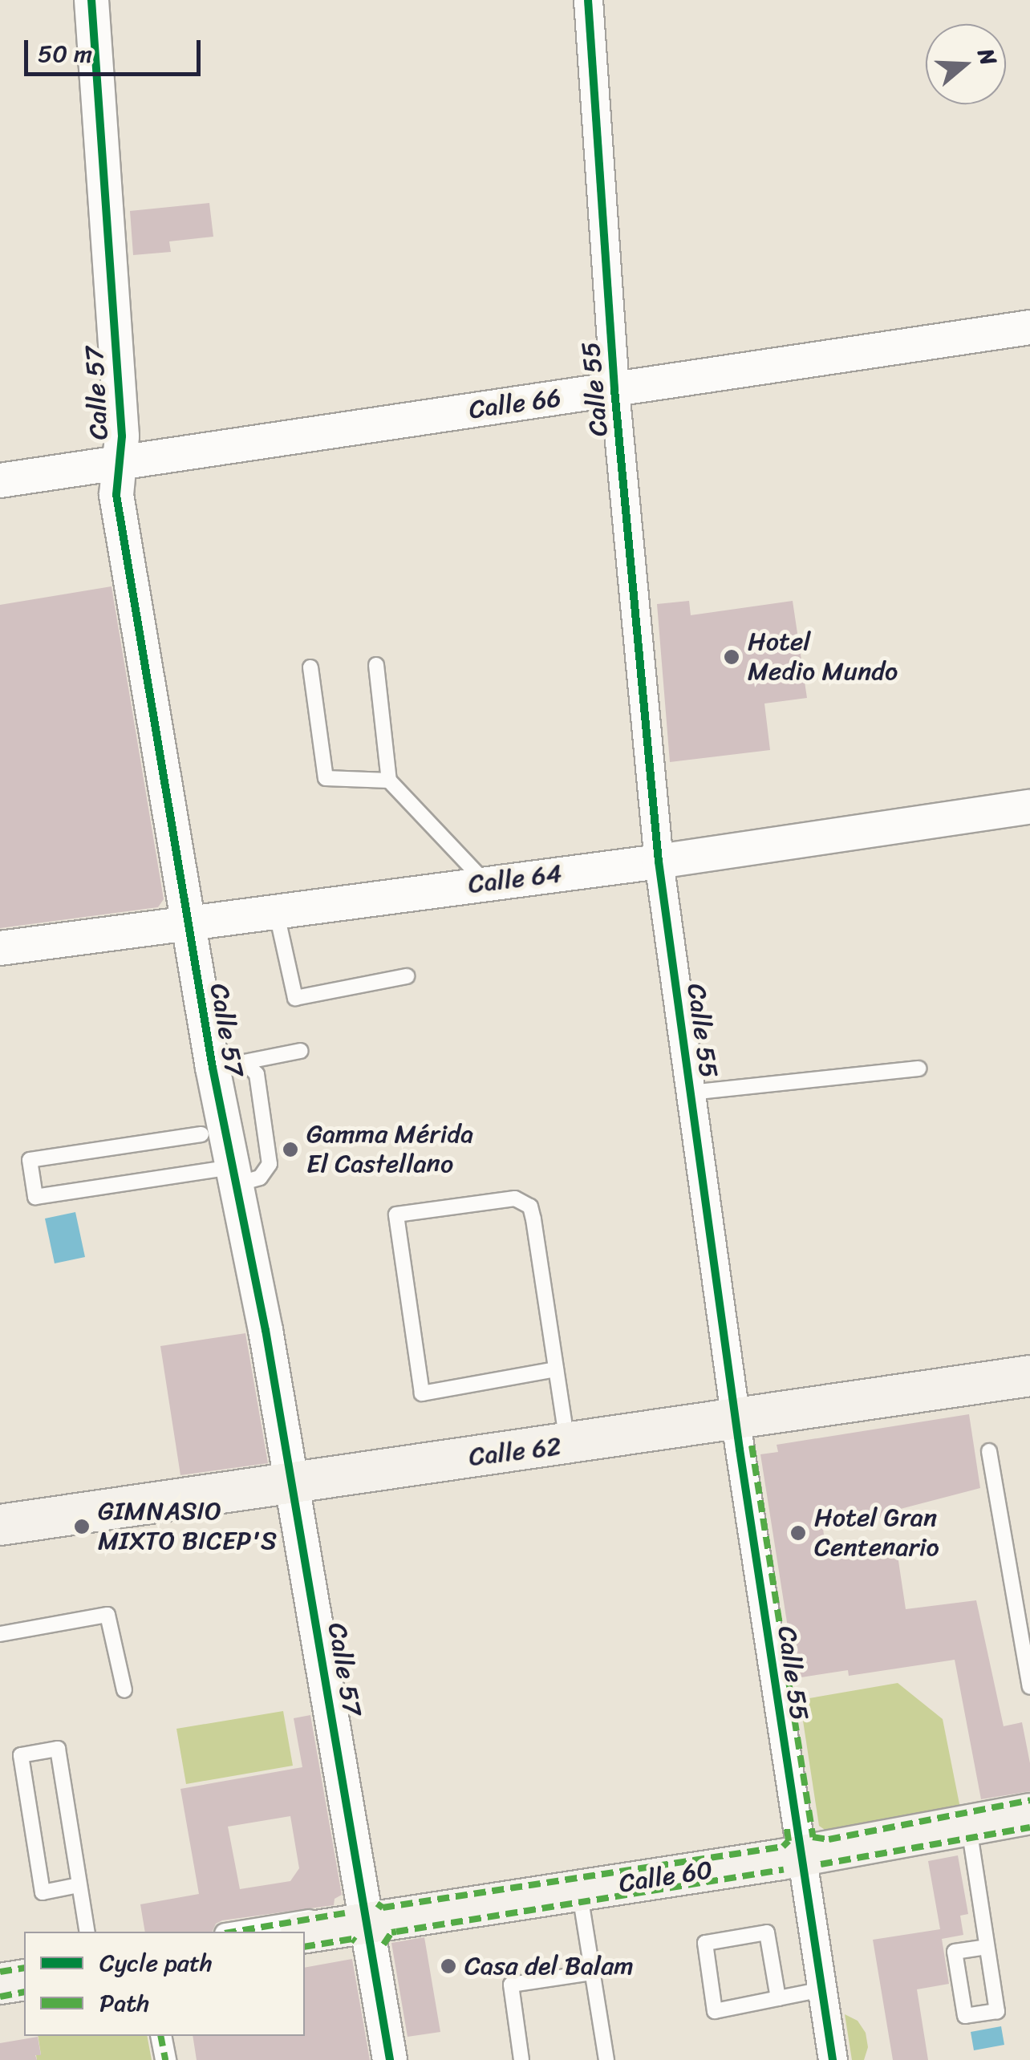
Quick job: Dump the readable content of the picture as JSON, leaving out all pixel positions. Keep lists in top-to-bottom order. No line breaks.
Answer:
{"streets":{"main road":["Calle 62","Calle 60"],"street":["Calle 55","Calle 57","Calle 66","Calle 64"]},"crossings":[["Calle 55","Calle 66"],["Calle 55","Calle 64"],["Calle 55","Calle 62"],["Calle 55","Calle 60"],["Calle 57","Calle 66"],["Calle 57","Calle 64"],["Calle 57","Calle 62"],["Calle 57","Calle 60"]],"places":["Hotel Medio Mundo","Gamma Mérida El Castellano","GIMNASIO MIXTO BICEP'S","Hotel Gran Centenario","Casa del Balam"],"legend":["Cycle path","Path"],"scale_bar":"50 m","north":"right"}
